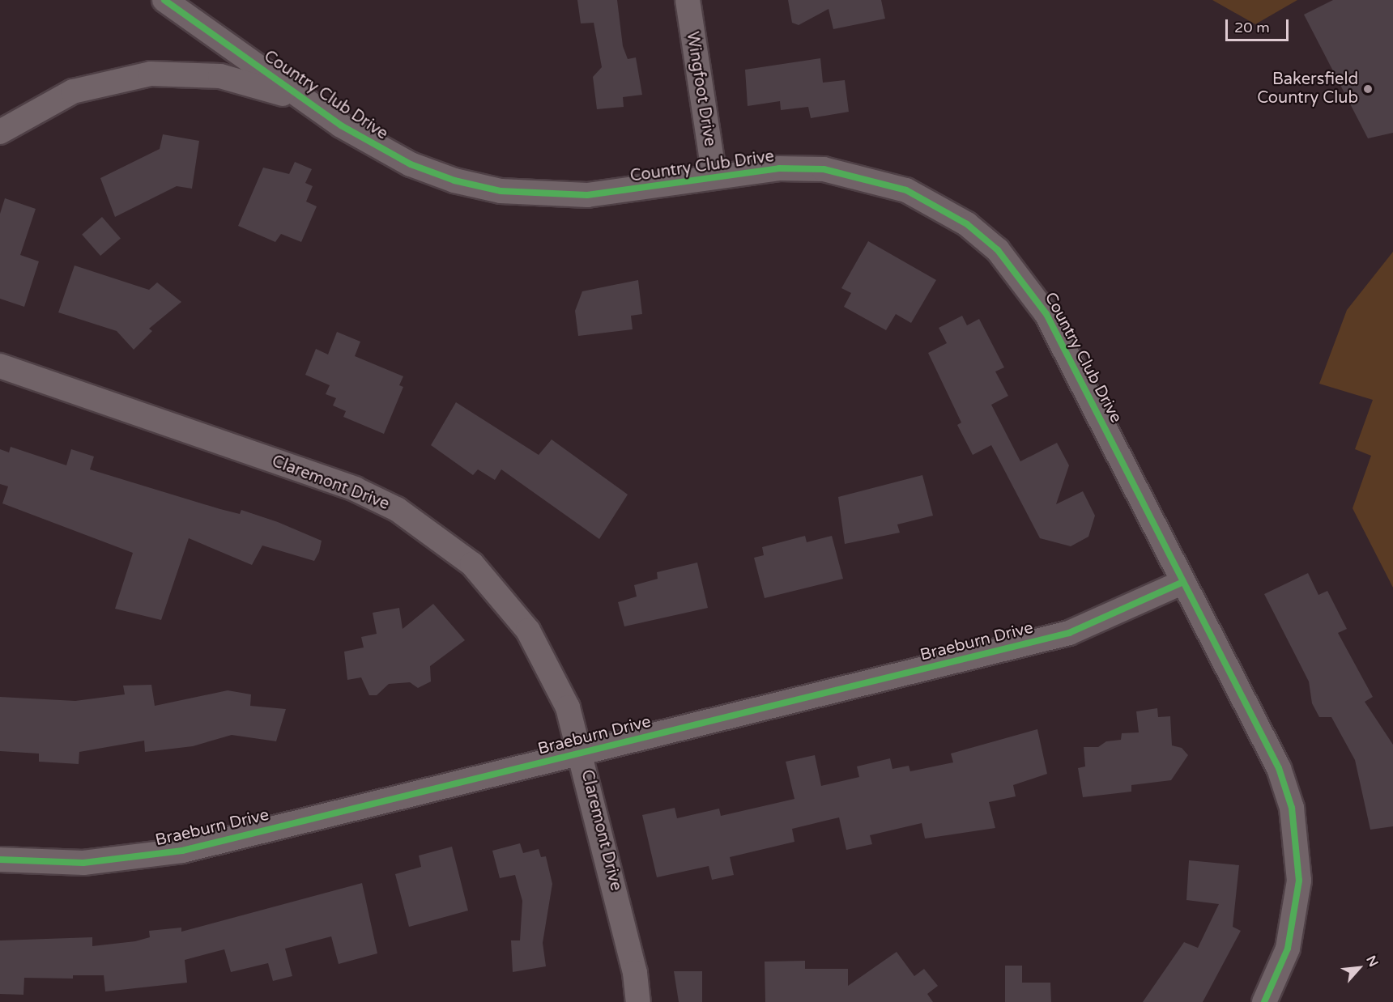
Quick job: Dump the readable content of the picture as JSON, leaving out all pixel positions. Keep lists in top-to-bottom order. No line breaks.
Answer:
{"streets":{"street":["Wingfoot Drive","Country Club Drive","Claremont Drive","Braeburn Drive"]},"crossings":[["Wingfoot Drive","Country Club Drive"],["Country Club Drive","Braeburn Drive"],["Claremont Drive","Braeburn Drive"]],"places":["Bakersfield Country Club"],"scale_bar":"20 m","north":"top right"}
